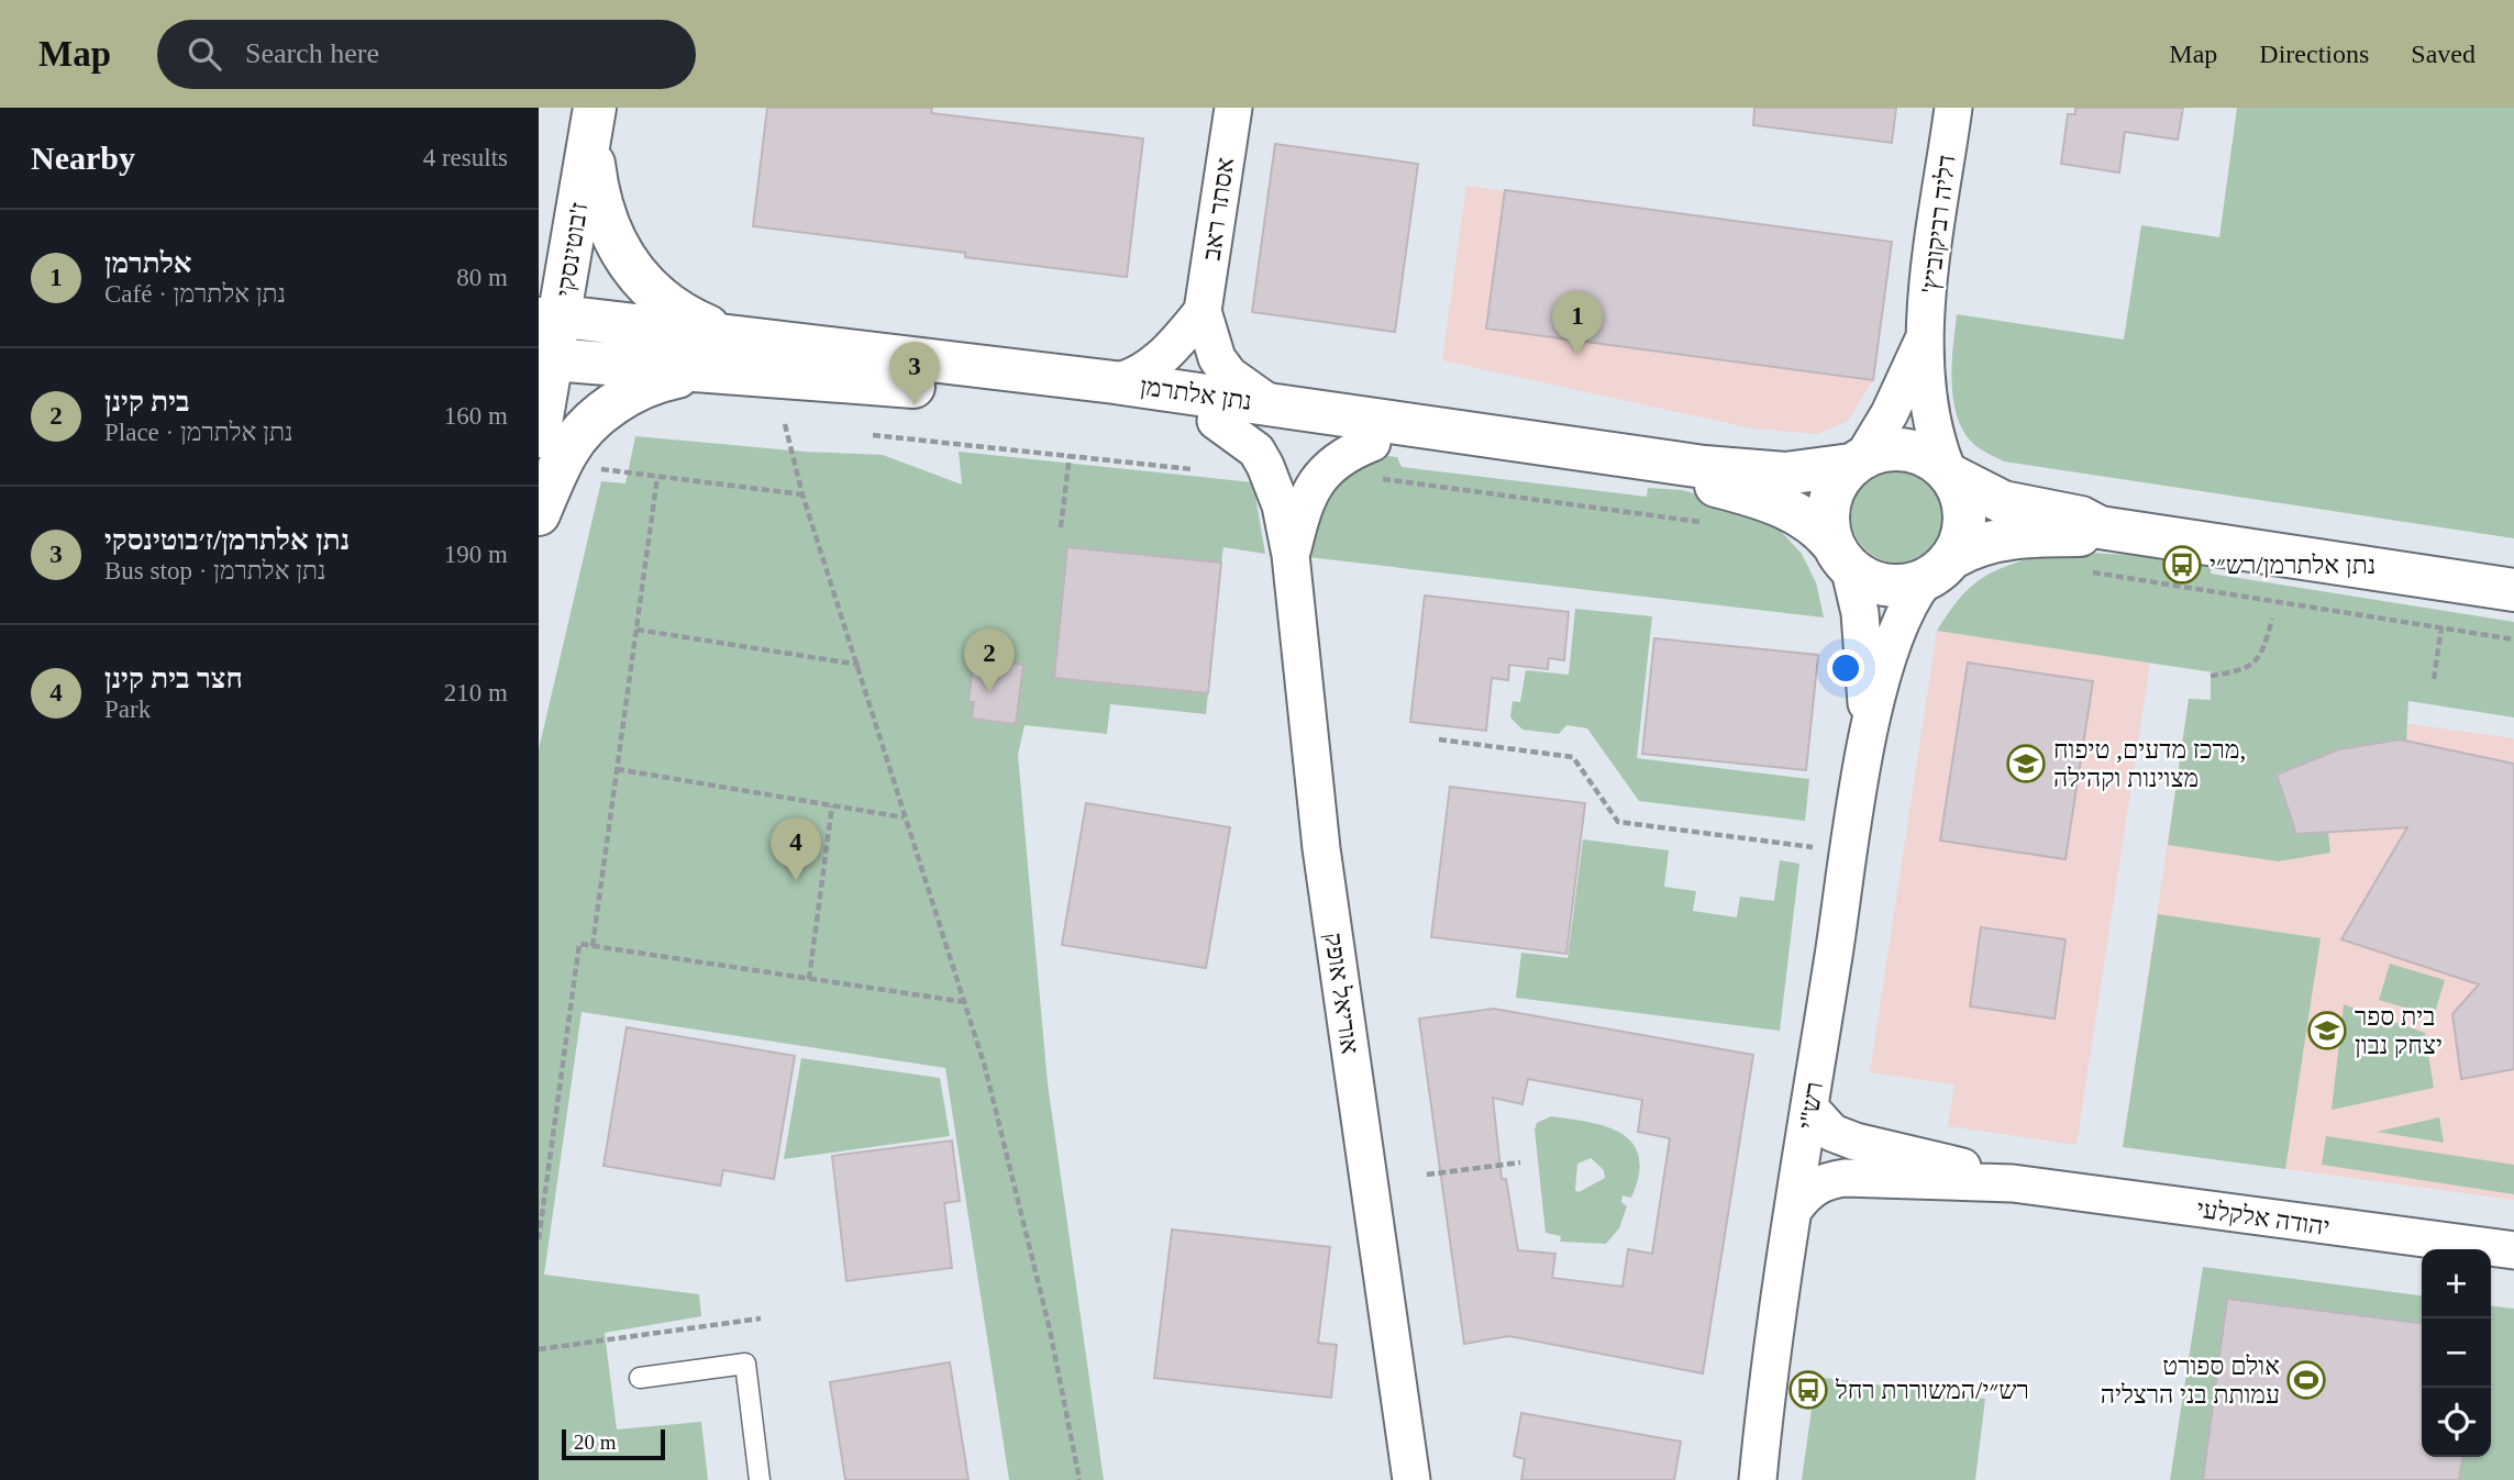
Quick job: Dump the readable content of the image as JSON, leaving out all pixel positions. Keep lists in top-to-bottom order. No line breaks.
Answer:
{"streets":{"street":["אסתר ראב","'דליה רביקוביץ","ז'בוטינסקי","נתן אלתרמן","אוריאל אופק","רש\"י","יהודה אלקלעי"]},"crossings":[["אסתר ראב","נתן אלתרמן"],["'דליה רביקוביץ","נתן אלתרמן"],["'דליה רביקוביץ","רש\"י"],["ז'בוטינסקי","נתן אלתרמן"],["נתן אלתרמן","אוריאל אופק"],["נתן אלתרמן","רש\"י"],["רש\"י","יהודה אלקלעי"]],"places":{"bus stop":["נתן אלתרמן/רש״י","רש״י/המשוררת רחל"],"school or university":["מרכז מדעים, טיפוח, מצוינות וקהילה","בית ספר יצחק נבון"],"sports":["אולם ספורט עמותת בני הרצליה"]},"scale_bar":"20 m","page":{"header":"Map","search":"Search here","nav":["Map","Directions","Saved"],"heading":["Nearby","4 results"],"list":[{"mark":"1","name":"אלתרמן","note":"Café · נתן אלתרמן","value":"80 m"},{"mark":"2","name":"בית קינן","note":"Place · נתן אלתרמן","value":"160 m"},{"mark":"3","name":"נתן אלתרמן/ז׳בוטינסקי","note":"Bus stop · נתן אלתרמן","value":"190 m"},{"mark":"4","name":"חצר בית קינן","note":"Park","value":"210 m"}],"pins":["1","3","2","4"],"map_buttons":["+","−"],"scale":"20 m"}}
